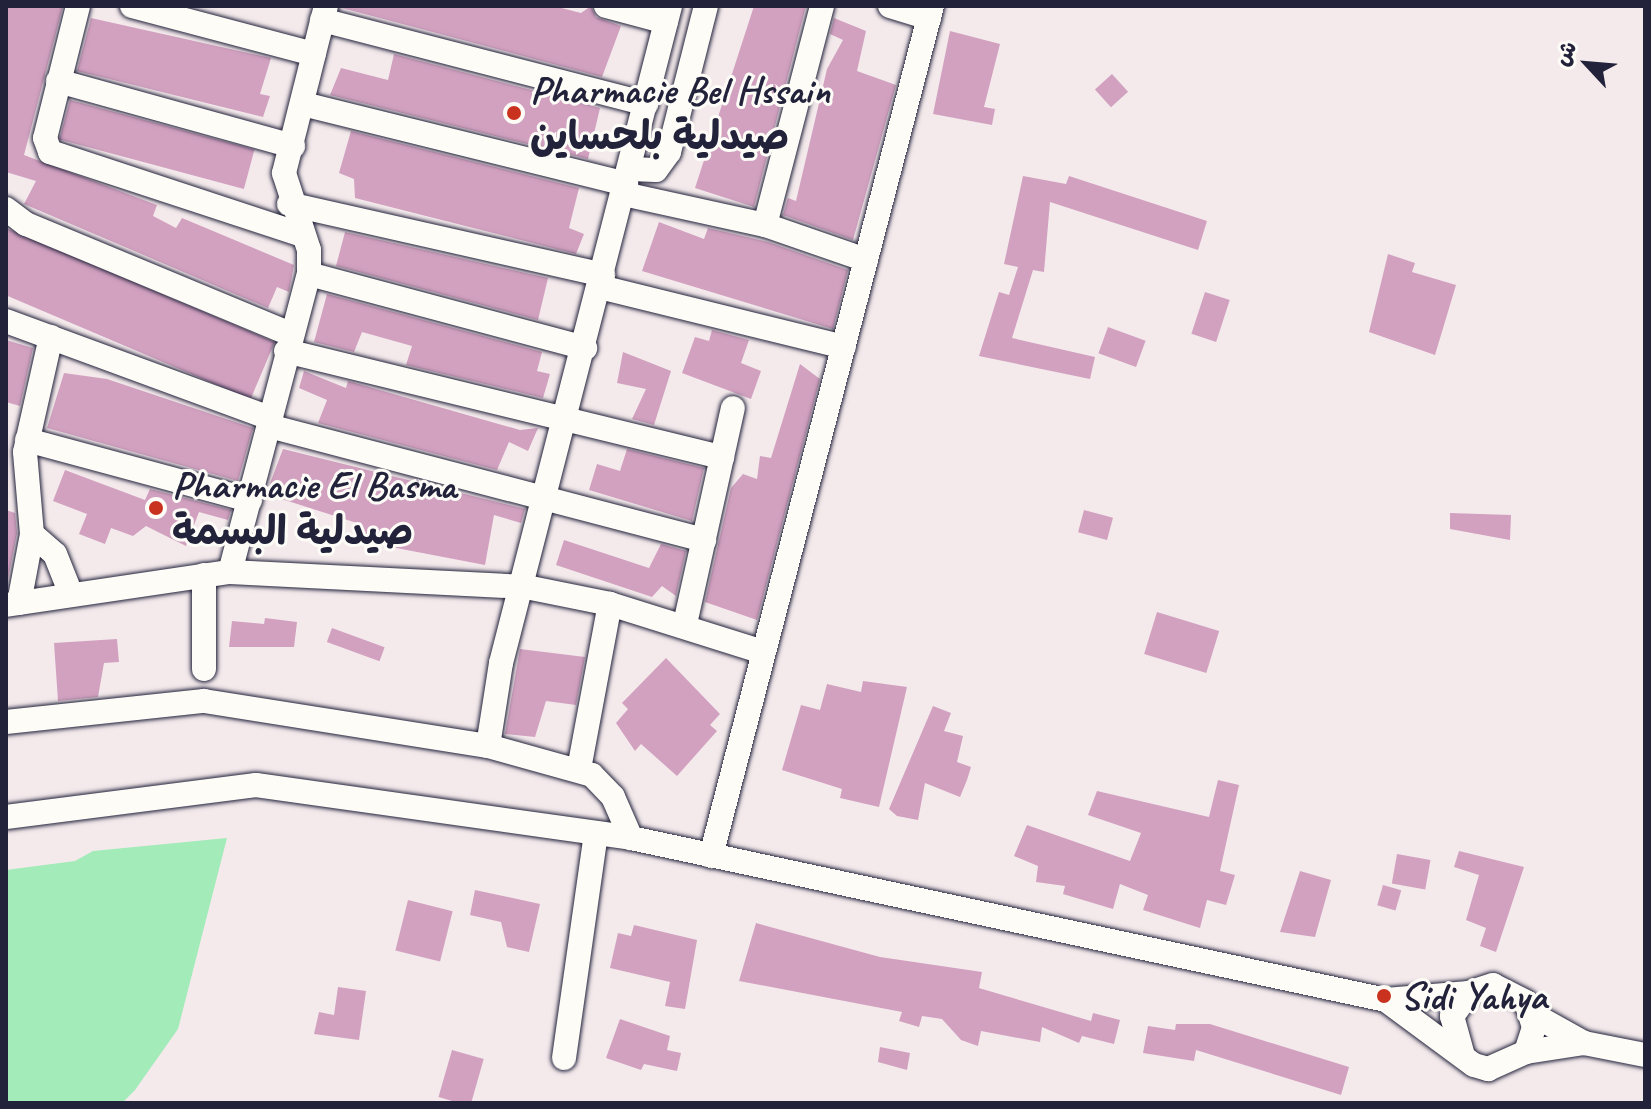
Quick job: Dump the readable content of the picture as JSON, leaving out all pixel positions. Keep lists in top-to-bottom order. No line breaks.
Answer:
{"places":["Pharmacie Bel Hssain صيدلية بلحساين","Pharmacie El Basma صيدلية البسمة","Sidi Yahya"],"north":"top left"}
